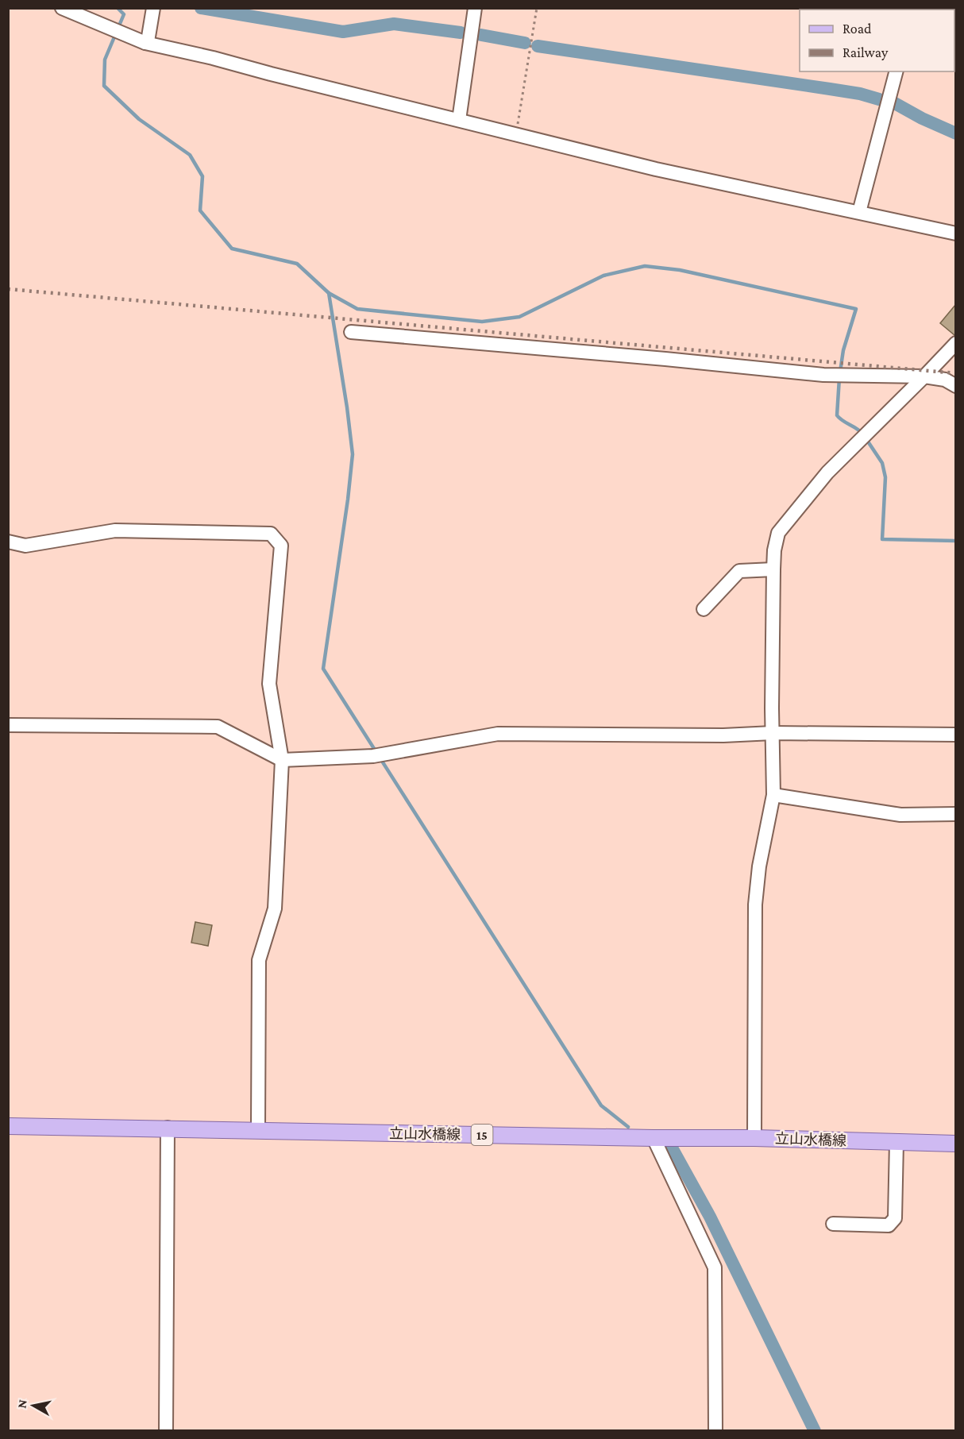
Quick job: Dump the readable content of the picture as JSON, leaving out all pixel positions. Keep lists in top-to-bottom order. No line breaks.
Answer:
{"streets":{"main road":["立山水橋線","15"]},"legend":["Road","Railway"],"north":"left"}
